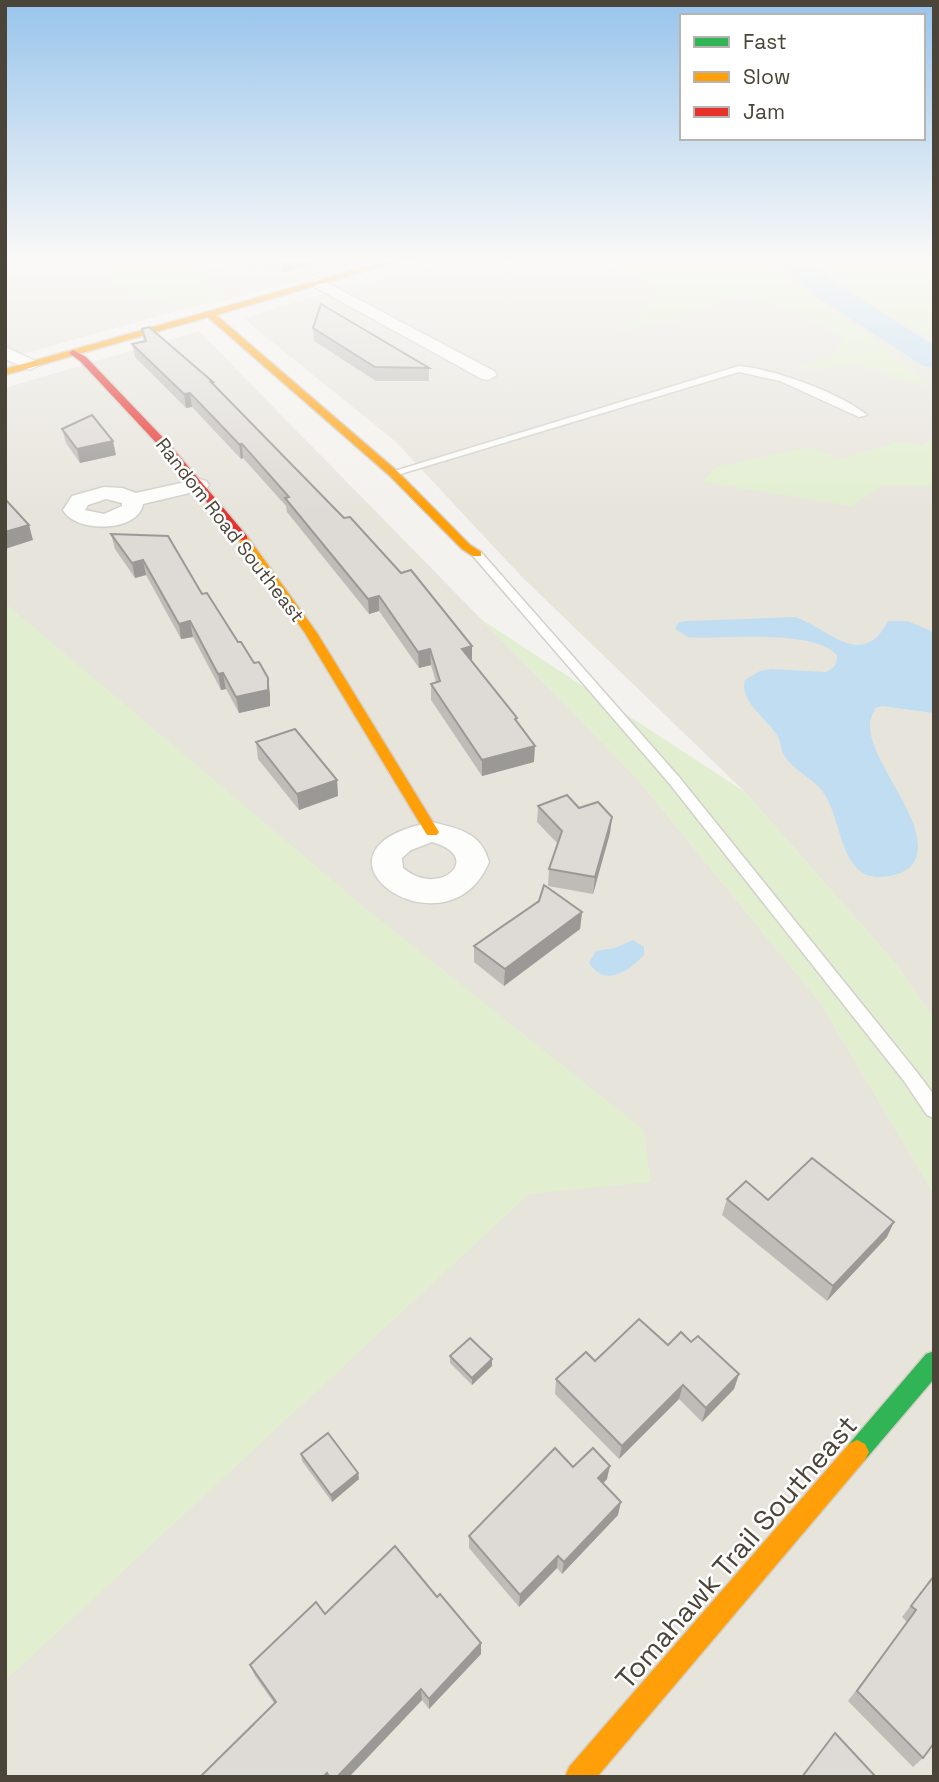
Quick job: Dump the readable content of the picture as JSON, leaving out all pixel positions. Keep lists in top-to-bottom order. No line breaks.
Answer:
{"streets":{"street":["Random Road Southeast","Tomahawk Trail Southeast"]},"legend":["Fast","Slow","Jam"]}
